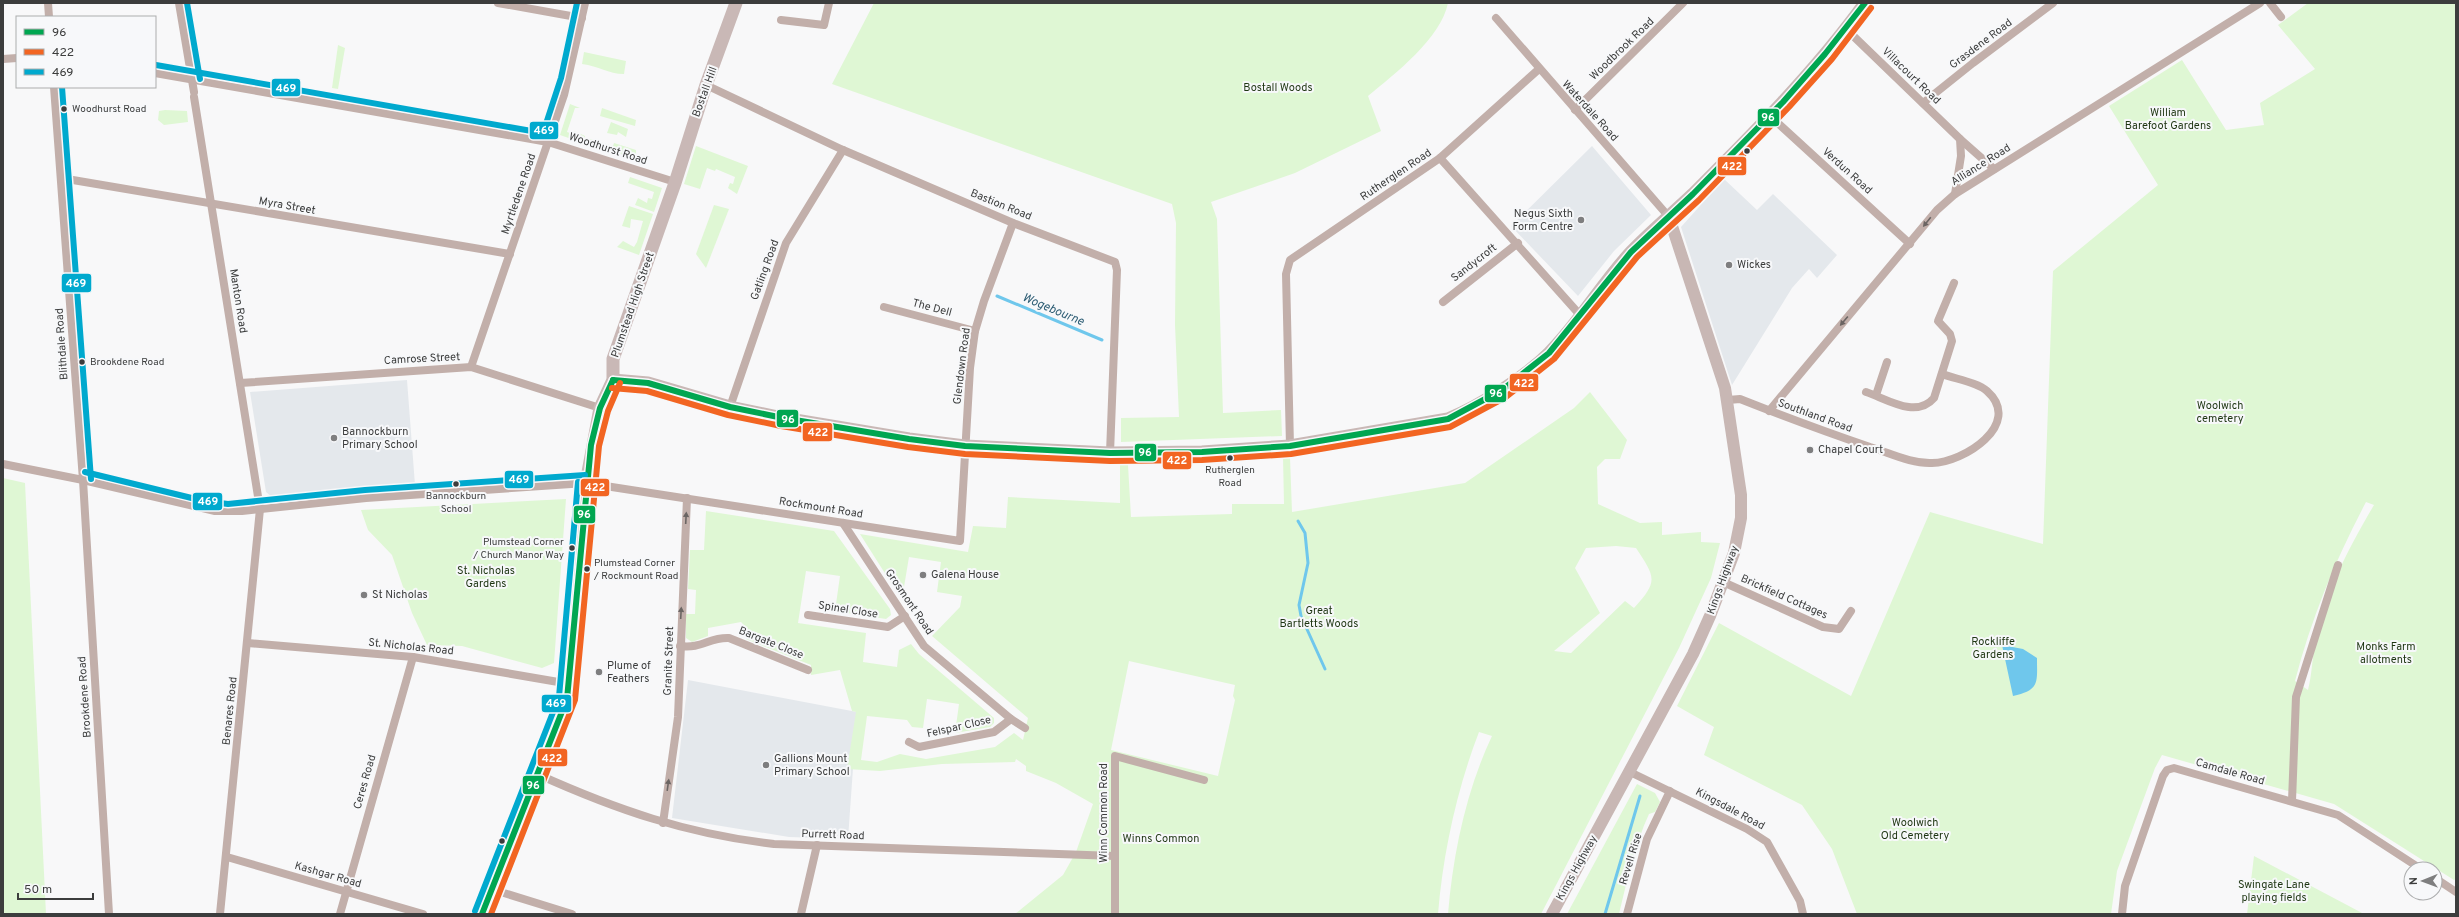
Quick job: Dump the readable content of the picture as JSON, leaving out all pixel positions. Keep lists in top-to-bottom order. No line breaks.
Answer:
{"streets":{"main road":["Bostall Hill","Plumstead High Street"],"street":["Grasdene Road","Woodbrook Road","Villacourt Road","Waterdale Road","Woodhurst Road","Alliance Road","Verdun Road","Rutherglen Road","Myrtledene Road","Bastion Road","Myra Street","Sandycroft","Gatling Road","Manton Road","The Dell","Blithdale Road","Camrose Street","Glendown Road","Southland Road","Rockmount Road","Kings Highway","Brickfield Cottages","Grosmont Road","Spinel Close","Bargate Close","St. Nicholas Road","Granite Street","Brookdene Road","Benares Road","Felspar Close","Camdale Road","Ceres Road","Kingsdale Road","Winn Common Road","Purrett Road","Revell Rise","Kashgar Road"]},"crossings":[["Grasdene Road","Villacourt Road"],["Woodbrook Road","Waterdale Road"],["Villacourt Road","Alliance Road"],["Bostall Hill","Woodhurst Road"],["Bostall Hill","Bastion Road"],["Bostall Hill","Plumstead High Street"],["Waterdale Road","Rutherglen Road"],["Waterdale Road","Kings Highway"],["Woodhurst Road","Myrtledene Road"],["Woodhurst Road","Manton Road"],["Woodhurst Road","Plumstead High Street"],["Alliance Road","Verdun Road"],["Alliance Road","Southland Road"],["Myrtledene Road","Myra Street"],["Myrtledene Road","Camrose Street"],["Bastion Road","Gatling Road"],["Bastion Road","Glendown Road"],["Myra Street","Manton Road"],["Myra Street","Blithdale Road"],["Manton Road","Camrose Street"],["Manton Road","Rockmount Road"],["Manton Road","Benares Road"],["Plumstead High Street","Camrose Street"],["Plumstead High Street","Rockmount Road"],["Plumstead High Street","St. Nicholas Road"],["Plumstead High Street","Purrett Road"],["The Dell","Glendown Road"],["Blithdale Road","Rockmount Road"],["Blithdale Road","Brookdene Road"],["Glendown Road","Rockmount Road"],["Southland Road","Kings Highway"],["Rockmount Road","Grosmont Road"],["Rockmount Road","Granite Street"],["Rockmount Road","Brookdene Road"],["Rockmount Road","Benares Road"],["Kings Highway","Brickfield Cottages"],["Kings Highway","Kingsdale Road"],["Grosmont Road","Spinel Close"],["Grosmont Road","Felspar Close"],["Bargate Close","Granite Street"],["St. Nicholas Road","Benares Road"],["St. Nicholas Road","Ceres Road"],["Granite Street","Purrett Road"],["Benares Road","Kashgar Road"],["Ceres Road","Kashgar Road"],["Kingsdale Road","Revell Rise"],["Winn Common Road","Purrett Road"]],"one_way":["Alliance Road","Granite Street"],"water":["Wogebourne"],"parks":["Bostall Woods","William Barefoot Gardens","Woolwich cemetery","St. Nicholas Gardens","Great Bartletts Woods","Rockliffe Gardens","Monks Farm allotments","Woolwich Old Cemetery","Winns Common","Swingate Lane playing fields"],"places":["Woodhurst Road","Negus Sixth Form Centre","Wickes","Brookdene Road","Bannockburn Primary School","Chapel Court","Rutherglen Road","Bannockburn School","Plumstead Corner / Church Manor Way","Plumstead Corner / Rockmount Road","Galena House","St Nicholas","Plume of Feathers","Gallions Mount Primary School"],"lines":["transit line 96","transit line 469","transit line 422"],"legend":["96","422","469"],"scale_bar":"50 m","north":"left"}
